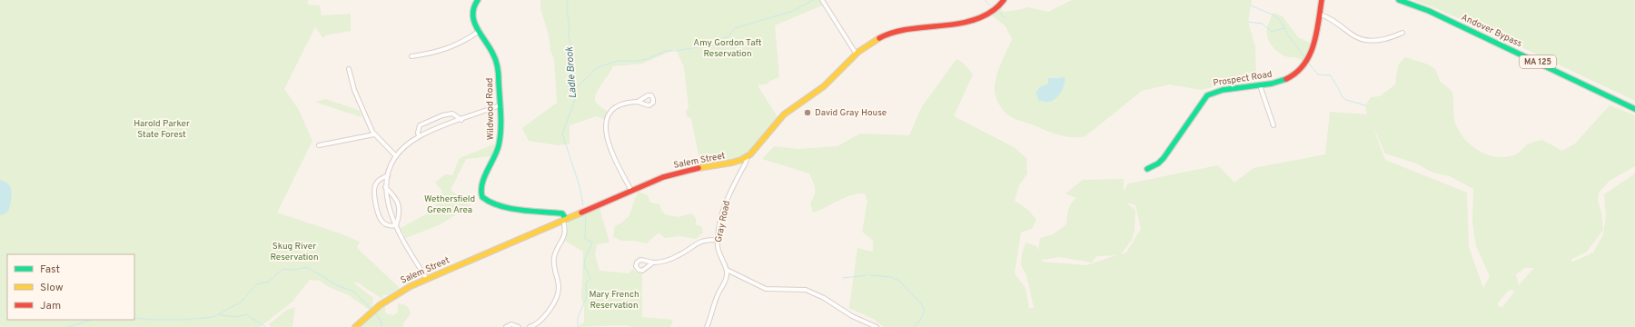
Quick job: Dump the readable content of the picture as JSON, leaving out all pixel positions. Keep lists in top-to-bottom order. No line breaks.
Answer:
{"streets":{"street":["Andover Bypass","MA 125","Prospect Road","Wildwood Road","Salem Street","Gray Road"]},"crossings":[["Wildwood Road","Salem Street"],["Salem Street","Gray Road"]],"water":["Ladle Brook"],"parks":["Amy Gordon Taft Reservation","Harold Parker State Forest","Wethersfield Green Area","Skug River Reservation","Mary French Reservation"],"places":["David Gray House"],"legend":["Fast","Slow","Jam"]}
